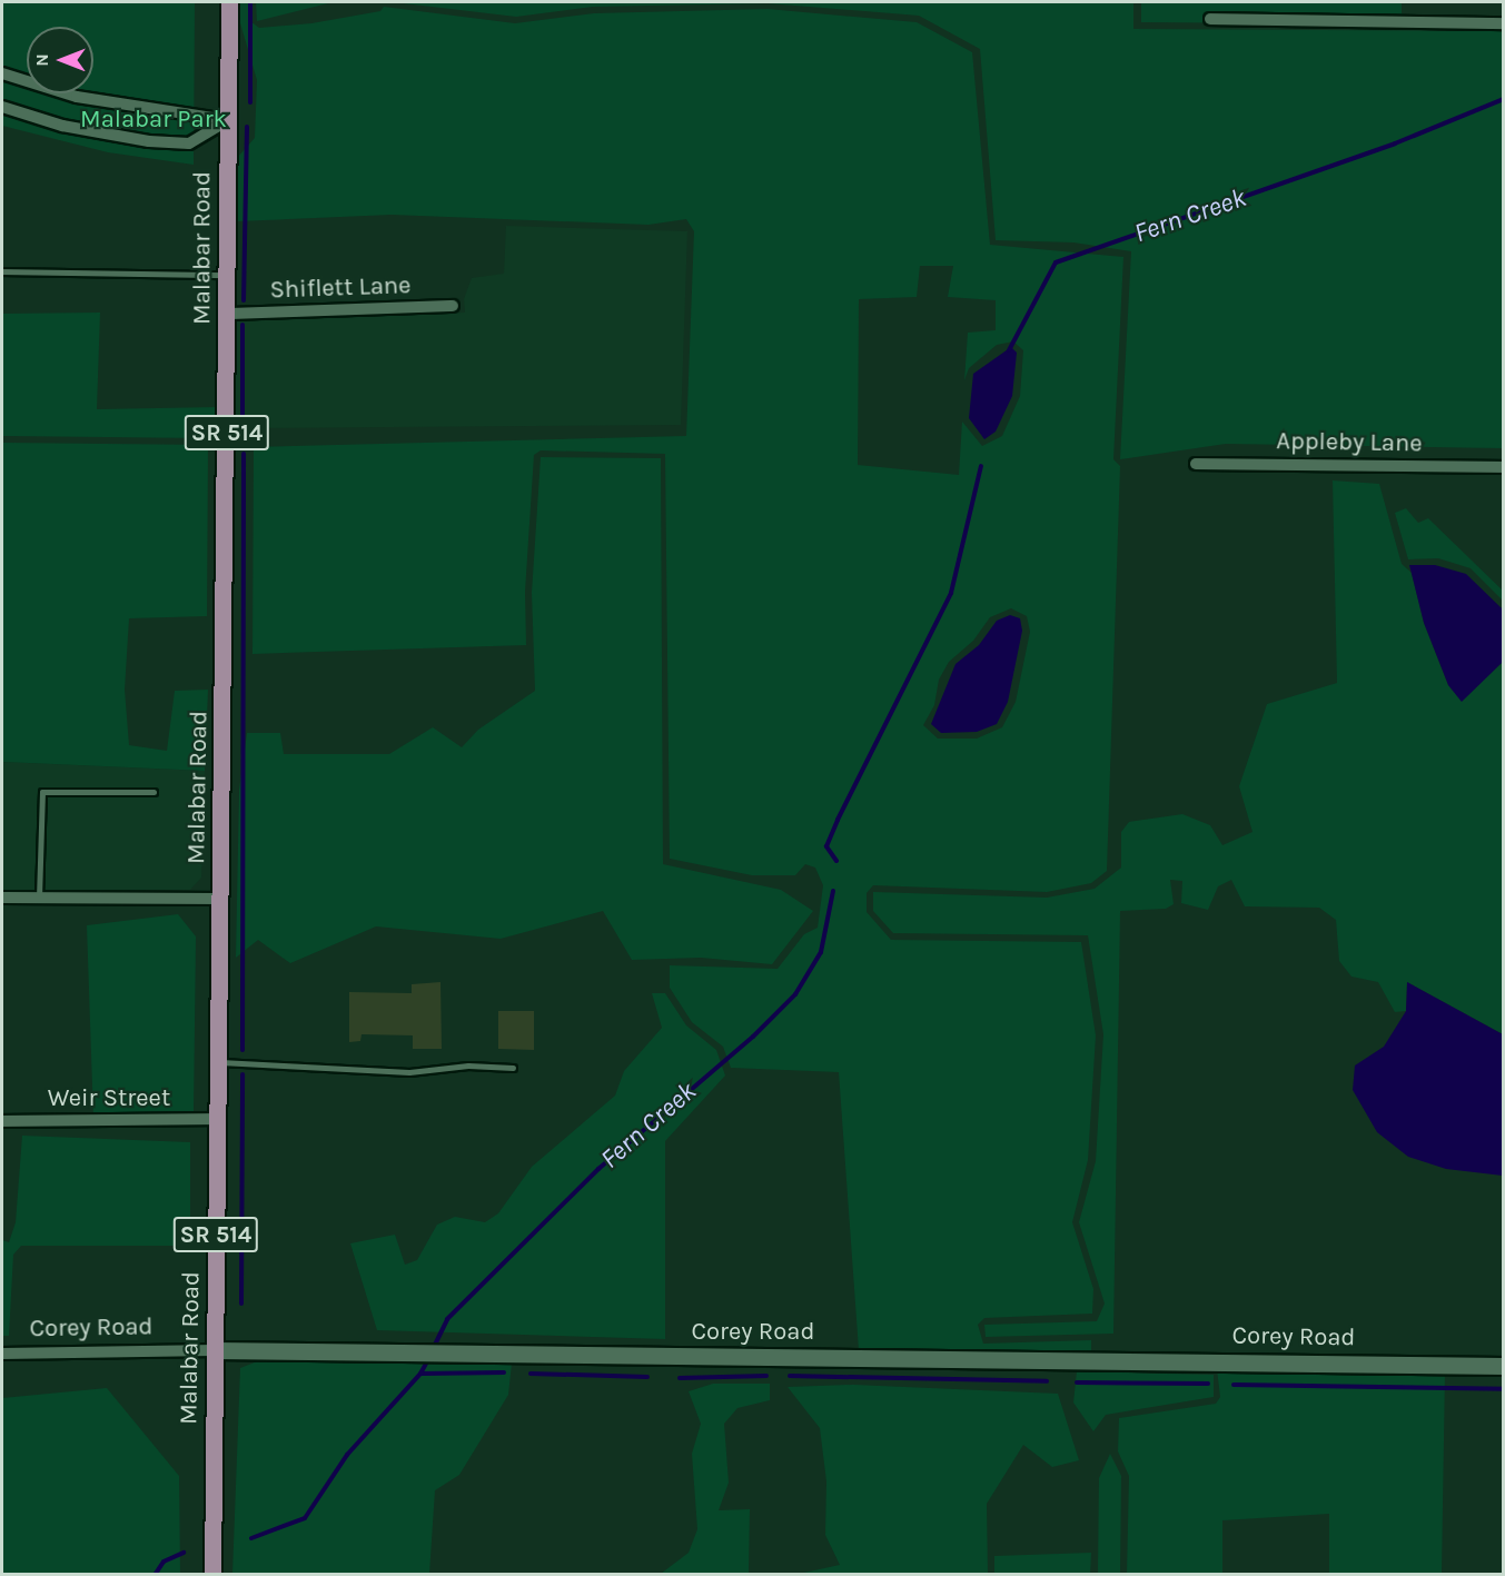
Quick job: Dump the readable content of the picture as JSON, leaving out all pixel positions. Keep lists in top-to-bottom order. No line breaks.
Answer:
{"streets":{"main road":["Malabar Road","SR 514"],"street":["Shiflett Lane","Appleby Lane","Weir Street","Corey Road"]},"crossings":[["Malabar Road","Shiflett Lane"],["Malabar Road","Weir Street"],["Malabar Road","Corey Road"]],"water":["Fern Creek"],"parks":["Malabar Park"],"north":"left"}
